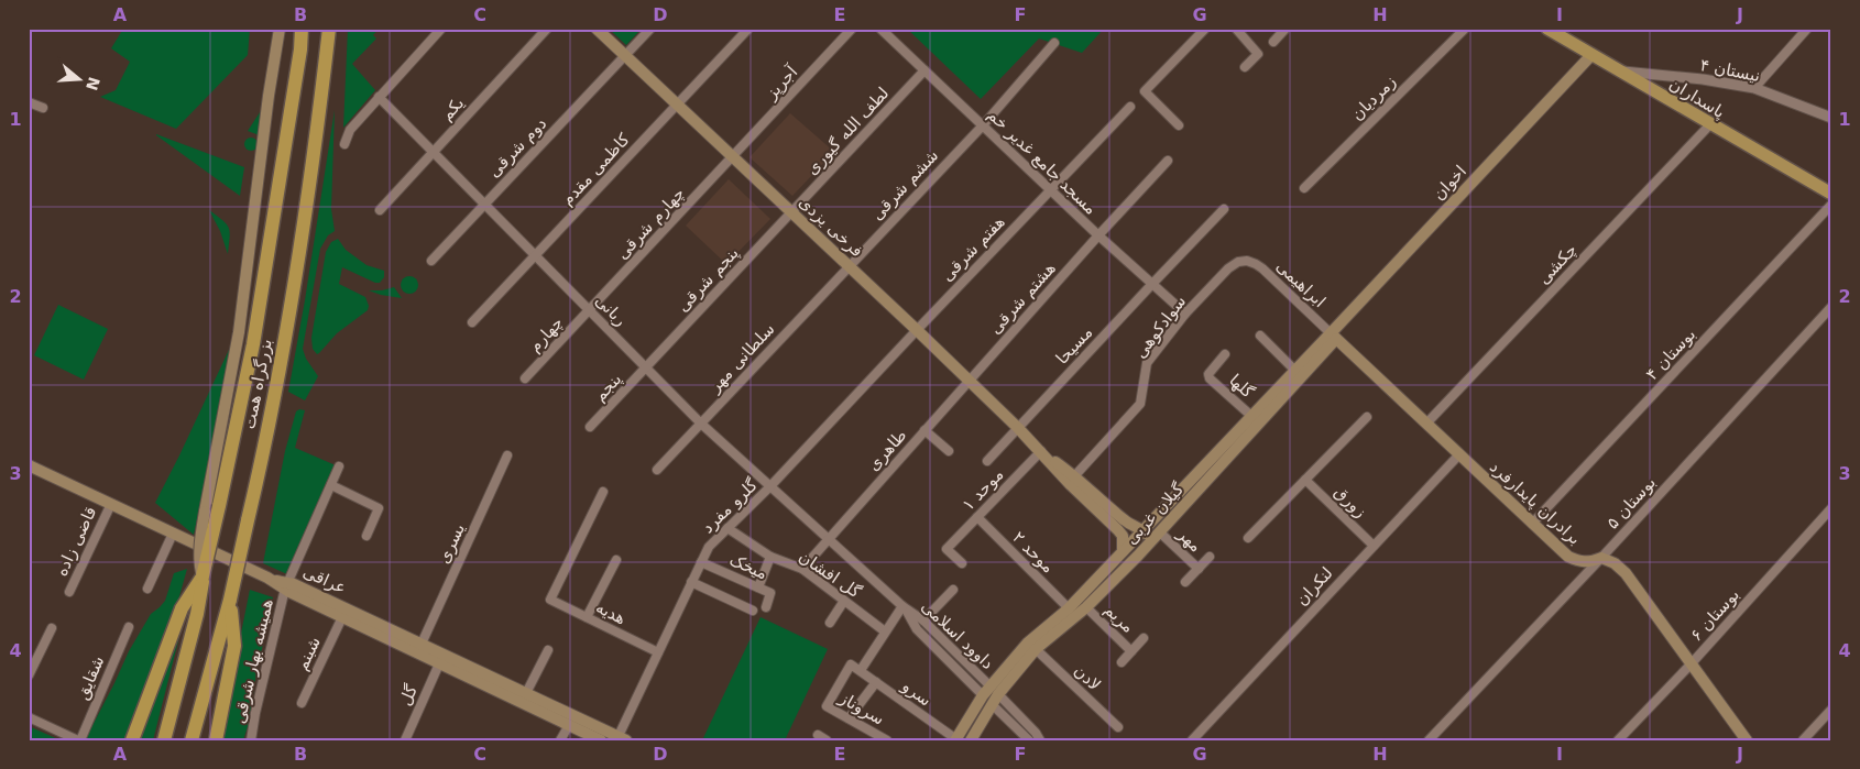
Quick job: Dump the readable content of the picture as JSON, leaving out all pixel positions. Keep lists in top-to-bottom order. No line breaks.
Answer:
{"streets":{"highway":["بزرگراه همت"],"main road":["پاسداران","اخوان","فرخی یزدی","برادران پایدارفرد","گیلان غربی","عراقی"],"street":["نیستان ۴","آجرپز","زمردیان","یکم","لطف الله گیوری","دوم شرقی","مسجد جامع غدیر خم","کاظمی مقدم","ششم شرقی","چهارم شرقی","هفتم شرقی","چکشی","پنجم شرقی","ابراهیمی","هشتم شرقی","ربانی","سوادکوهی","چهارم","مسیحا","بوستان ۴","سلطانی مهر","گلها","پنجم","طاهری","موحد ۱","زورق","بوستان ۵","گلرو مفرد","مهر","قاضی زاده","یسری","موحد ۲","میخک","گل افشان","لنکران","هدیه","بوستان ۶","مریم","داوود اسلامی","شبنم","همیشه بهار شرقی","شقایق","لادن","سرو","گل","سروناز"]},"crossings":[["نیستان ۴","پاسداران"],["آجرپز","چهارم شرقی"],["آجرپز","فرخی یزدی"],["پاسداران","اخوان"],["پاسداران","چکشی"],["یکم","ربانی"],["لطف الله گیوری","مسجد جامع غدیر خم"],["لطف الله گیوری","فرخی یزدی"],["لطف الله گیوری","پنجم شرقی"],["دوم شرقی","فرخی یزدی"],["دوم شرقی","ربانی"],["مسجد جامع غدیر خم","ششم شرقی"],["مسجد جامع غدیر خم","هفتم شرقی"],["مسجد جامع غدیر خم","هشتم شرقی"],["مسجد جامع غدیر خم","سوادکوهی"],["مسجد جامع غدیر خم","مسیحا"],["کاظمی مقدم","فرخی یزدی"],["کاظمی مقدم","ربانی"],["اخوان","ابراهیمی"],["اخوان","برادران پایدارفرد"],["اخوان","گیلان غربی"],["ششم شرقی","فرخی یزدی"],["ششم شرقی","سلطانی مهر"],["چهارم شرقی","فرخی یزدی"],["چهارم شرقی","ربانی"],["چهارم شرقی","چهارم"],["فرخی یزدی","هفتم شرقی"],["فرخی یزدی","پنجم شرقی"],["فرخی یزدی","هشتم شرقی"],["فرخی یزدی","سوادکوهی"],["فرخی یزدی","مسیحا"],["فرخی یزدی","سلطانی مهر"],["فرخی یزدی","طاهری"],["فرخی یزدی","موحد ۱"],["فرخی یزدی","گلرو مفرد"],["فرخی یزدی","گیلان غربی"],["فرخی یزدی","مهر"],["هفتم شرقی","گلرو مفرد"],["چکشی","برادران پایدارفرد"],["پنجم شرقی","ربانی"],["پنجم شرقی","پنجم"],["ابراهیمی","سوادکوهی"],["ابراهیمی","برادران پایدارفرد"],["ابراهیمی","گیلان غربی"],["هشتم شرقی","طاهری"],["ربانی","چهارم"],["ربانی","سلطانی مهر"],["ربانی","پنجم"],["ربانی","طاهری"],["ربانی","گلرو مفرد"],["ربانی","داوود اسلامی"],["بوستان ۴","برادران پایدارفرد"],["گلها","گیلان غربی"],["طاهری","گل افشان"],["طاهری","داوود اسلامی"],["موحد ۱","موحد ۲"],["زورق","لنکران"],["برادران پایدارفرد","بوستان ۵"],["برادران پایدارفرد","گیلان غربی"],["برادران پایدارفرد","لنکران"],["گلرو مفرد","میخک"],["گلرو مفرد","گل افشان"],["گلرو مفرد","عراقی"],["گلرو مفرد","هدیه"],["گیلان غربی","مهر"],["گیلان غربی","موحد ۲"],["گیلان غربی","مریم"],["گیلان غربی","داوود اسلامی"],["گیلان غربی","لادن"],["قاضی زاده","عراقی"],["یسری","عراقی"],["گل افشان","سروناز"],["عراقی","شبنم"],["عراقی","همیشه بهار شرقی"],["عراقی","گل"],["داوود اسلامی","سروناز"],["سرو","سروناز"]],"north":"right","grid":{"columns":["A","B","C","D","E","F","G","H","I","J"],"rows":["1","2","3","4"]}}
